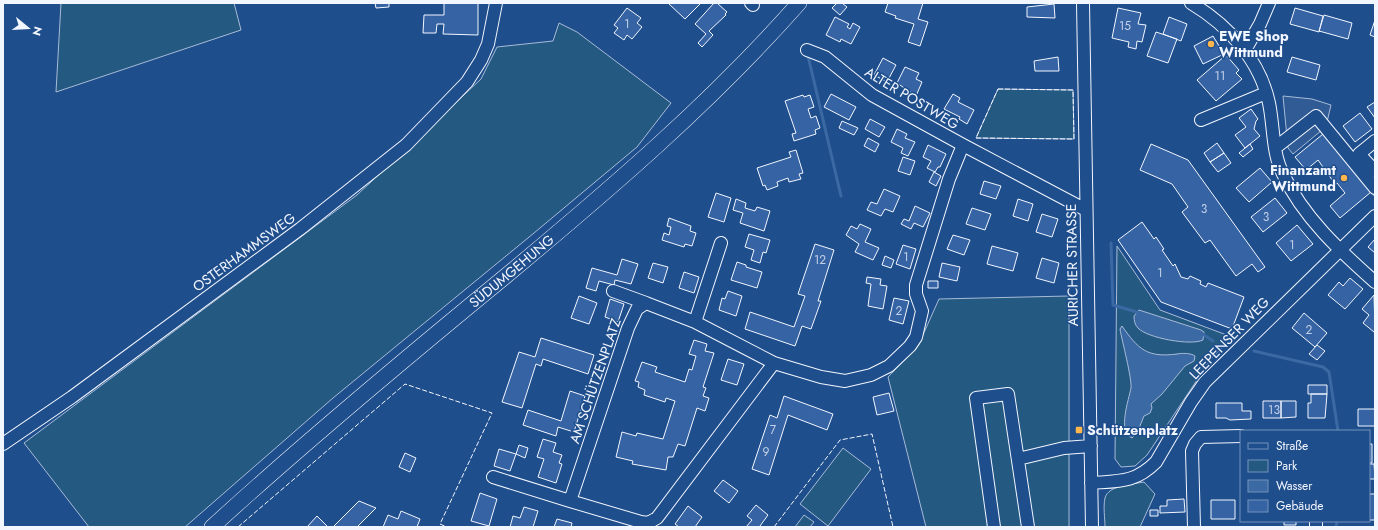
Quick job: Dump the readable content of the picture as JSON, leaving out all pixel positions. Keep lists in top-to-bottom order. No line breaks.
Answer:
{"streets":{"main road":["SÜDUMGEHUNG"],"street":["ALTER POSTWEG","OSTERHAMMSWEG","AURICHER STRASSE","LEEPENSER WEG","AM SCHÜTZENPLATZ"]},"crossings":[["ALTER POSTWEG","AURICHER STRASSE"],["AURICHER STRASSE","LEEPENSER WEG"]],"places":{"other":["EWE Shop Wittmund","Finanzamt Wittmund"],"transit":["Schützenplatz"]},"house_numbers":["1","15","11","3","3","1","1","12","1","2","2","13","7","9"],"legend":["Straße","Park","Wasser","Gebäude"],"north":"right"}
